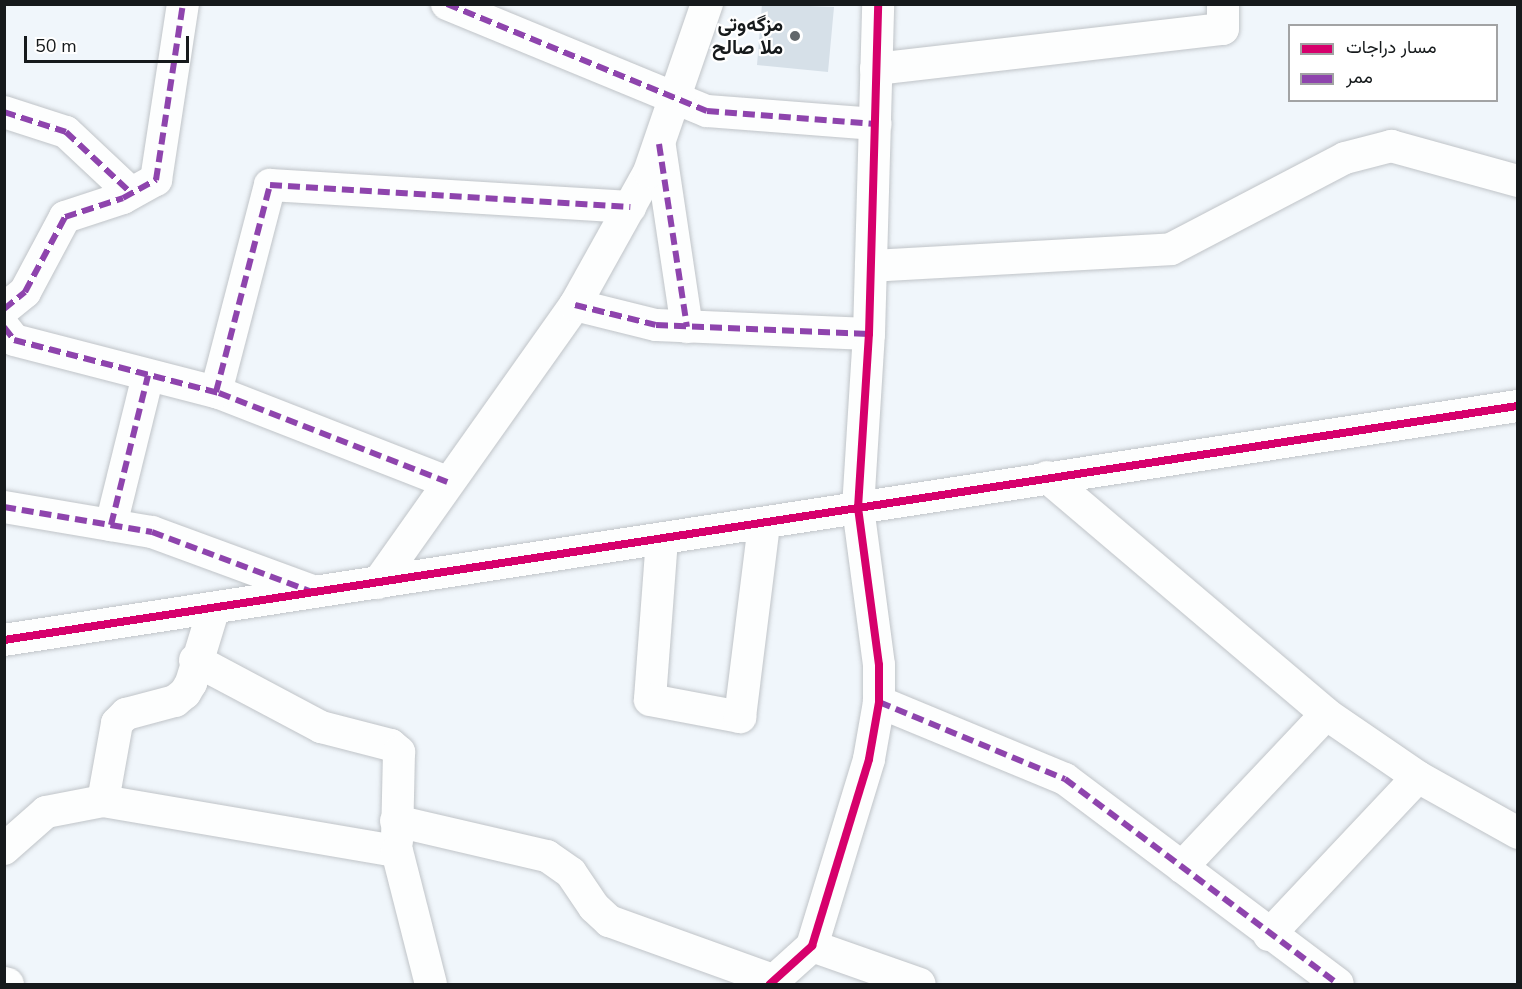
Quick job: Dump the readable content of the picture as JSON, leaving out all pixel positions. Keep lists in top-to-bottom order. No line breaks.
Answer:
{"places":["مزگه‌وتی ملا صالح"],"legend":["مسار دراجات","ممر"],"scale_bar":"50 m"}
